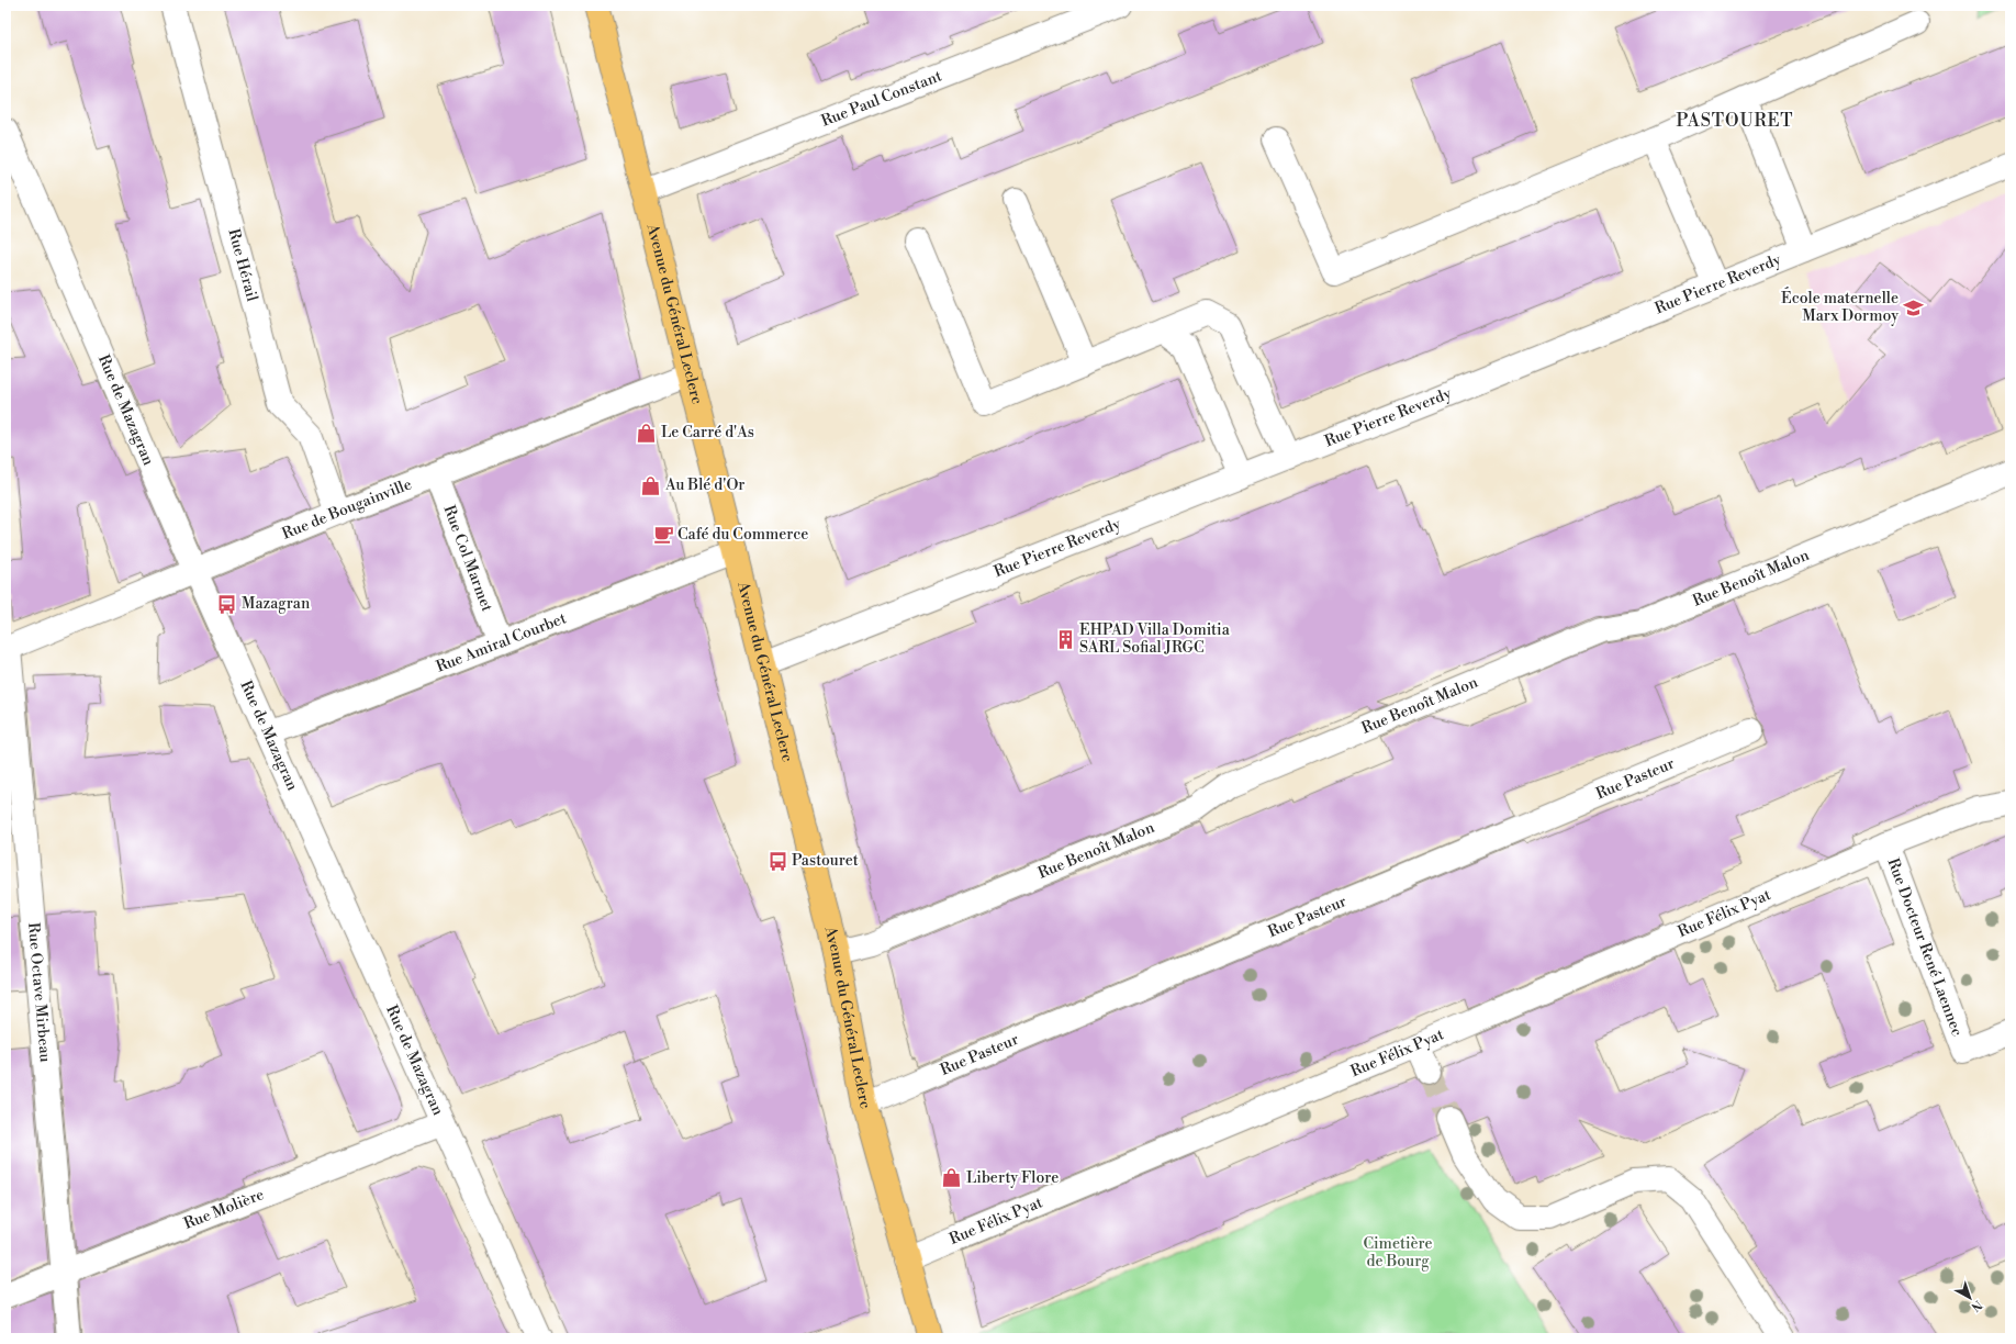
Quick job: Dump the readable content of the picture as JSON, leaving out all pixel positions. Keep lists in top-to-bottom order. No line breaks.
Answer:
{"streets":{"main road":["Avenue du Général Leclerc"],"street":["Rue Paul Constant","Rue Hérail","Rue Pierre Reverdy","Rue de Mazagran","Rue de Bougainville","Rue Col Marmet","Rue Benoît Malon","Rue Amiral Courbet","Rue Pasteur","Rue Félix Pyat","Rue Docteur René Laennec","Rue Octave Mirbeau","Rue Molière"]},"crossings":[["Rue Paul Constant","Avenue du Général Leclerc"],["Rue Hérail","Rue de Bougainville"],["Rue Pierre Reverdy","Avenue du Général Leclerc"],["Avenue du Général Leclerc","Rue de Bougainville"],["Avenue du Général Leclerc","Rue Benoît Malon"],["Avenue du Général Leclerc","Rue Amiral Courbet"],["Avenue du Général Leclerc","Rue Pasteur"],["Avenue du Général Leclerc","Rue Félix Pyat"],["Rue de Mazagran","Rue de Bougainville"],["Rue de Mazagran","Rue Amiral Courbet"],["Rue de Mazagran","Rue Molière"],["Rue de Bougainville","Rue Col Marmet"],["Rue de Bougainville","Rue Octave Mirbeau"],["Rue Col Marmet","Rue Amiral Courbet"],["Rue Félix Pyat","Rue Docteur René Laennec"],["Rue Octave Mirbeau","Rue Molière"]],"districts":["PASTOURET"],"parks":["Cimetière de Bourg"],"places":{"school or university":["École maternelle Marx Dormoy"],"shop":["Le Carré d'As","Au Blé d'Or","Liberty Flore"],"cafe":["Café du Commerce"],"bus stop":["Mazagran","Pastouret"],"building":["EHPAD Villa Domitia SARL Sofial JRGC"]},"north":"bottom right"}
